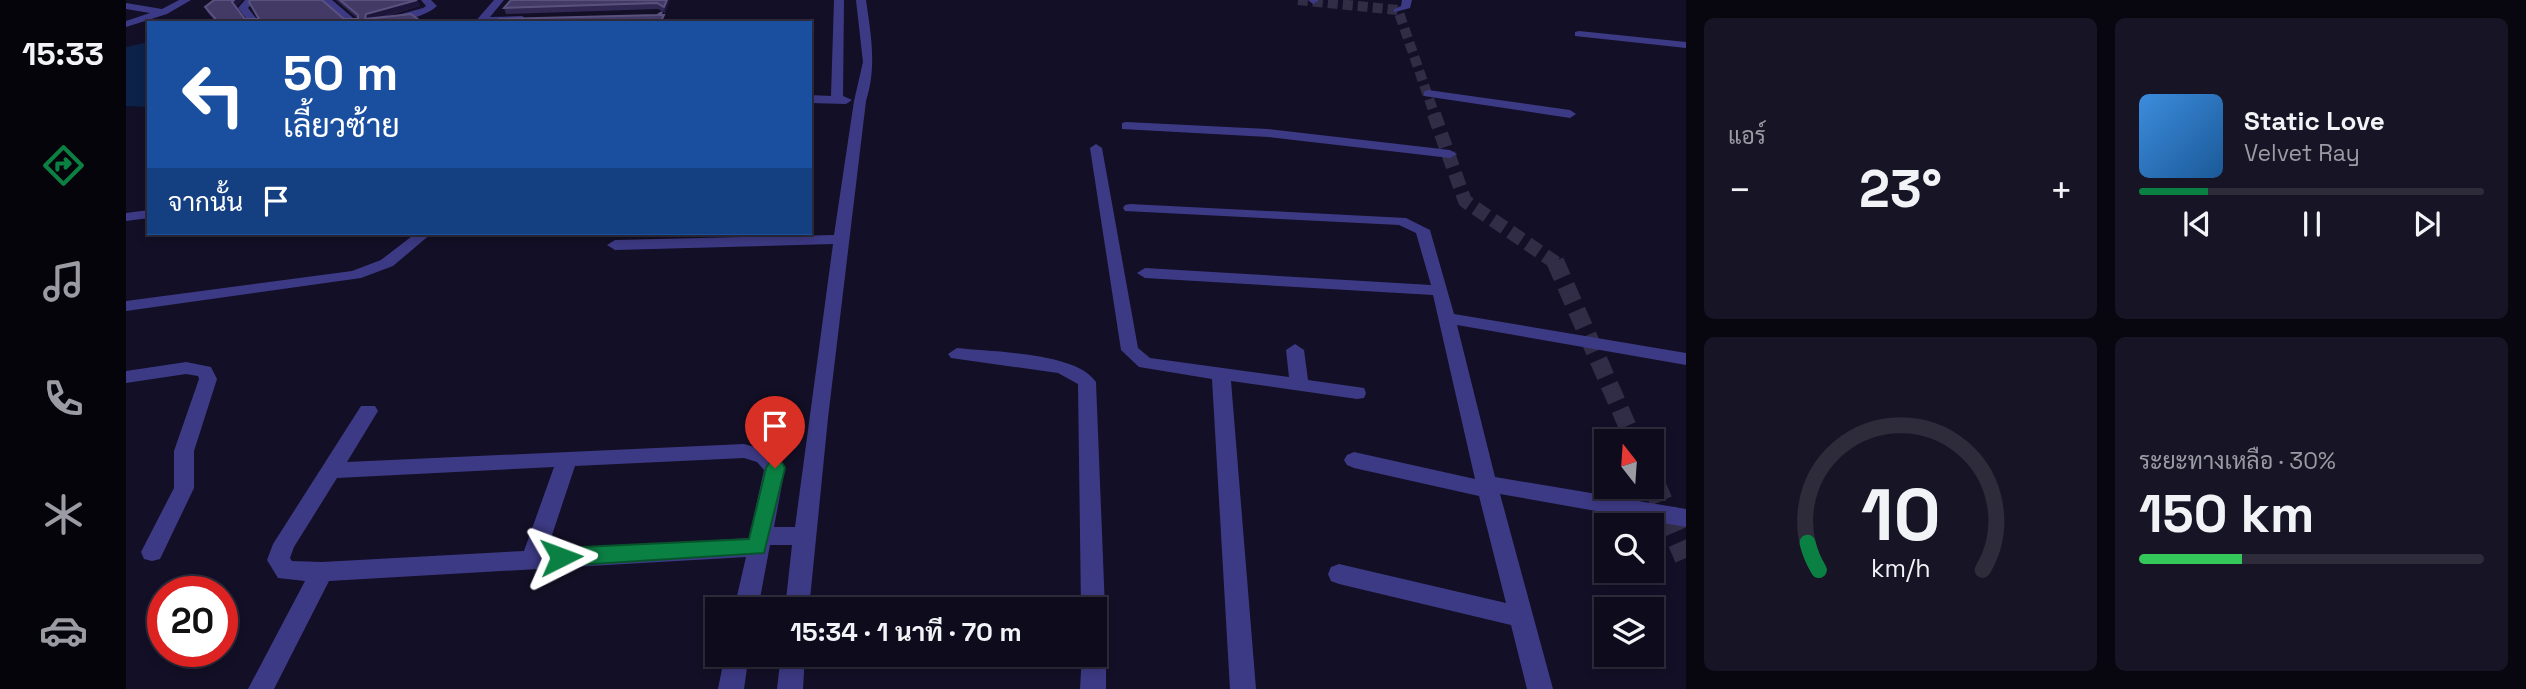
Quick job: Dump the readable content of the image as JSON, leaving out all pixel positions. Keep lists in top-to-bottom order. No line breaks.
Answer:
{"north":"top","page":{"tabs":"15:33","tile":["แอร์",["ระยะทางเหลือ · 30%","150 km"]],"turn":["50 m","เลี้ยวซ้าย"],"song":["Static Love","Velvet Ray"],"heat":["−","23°","+"],"then":"จากนั้น","limit":"20","trip":"15:34 · 1 นาที · 70 m","gauge":["10","km/h"]}}
